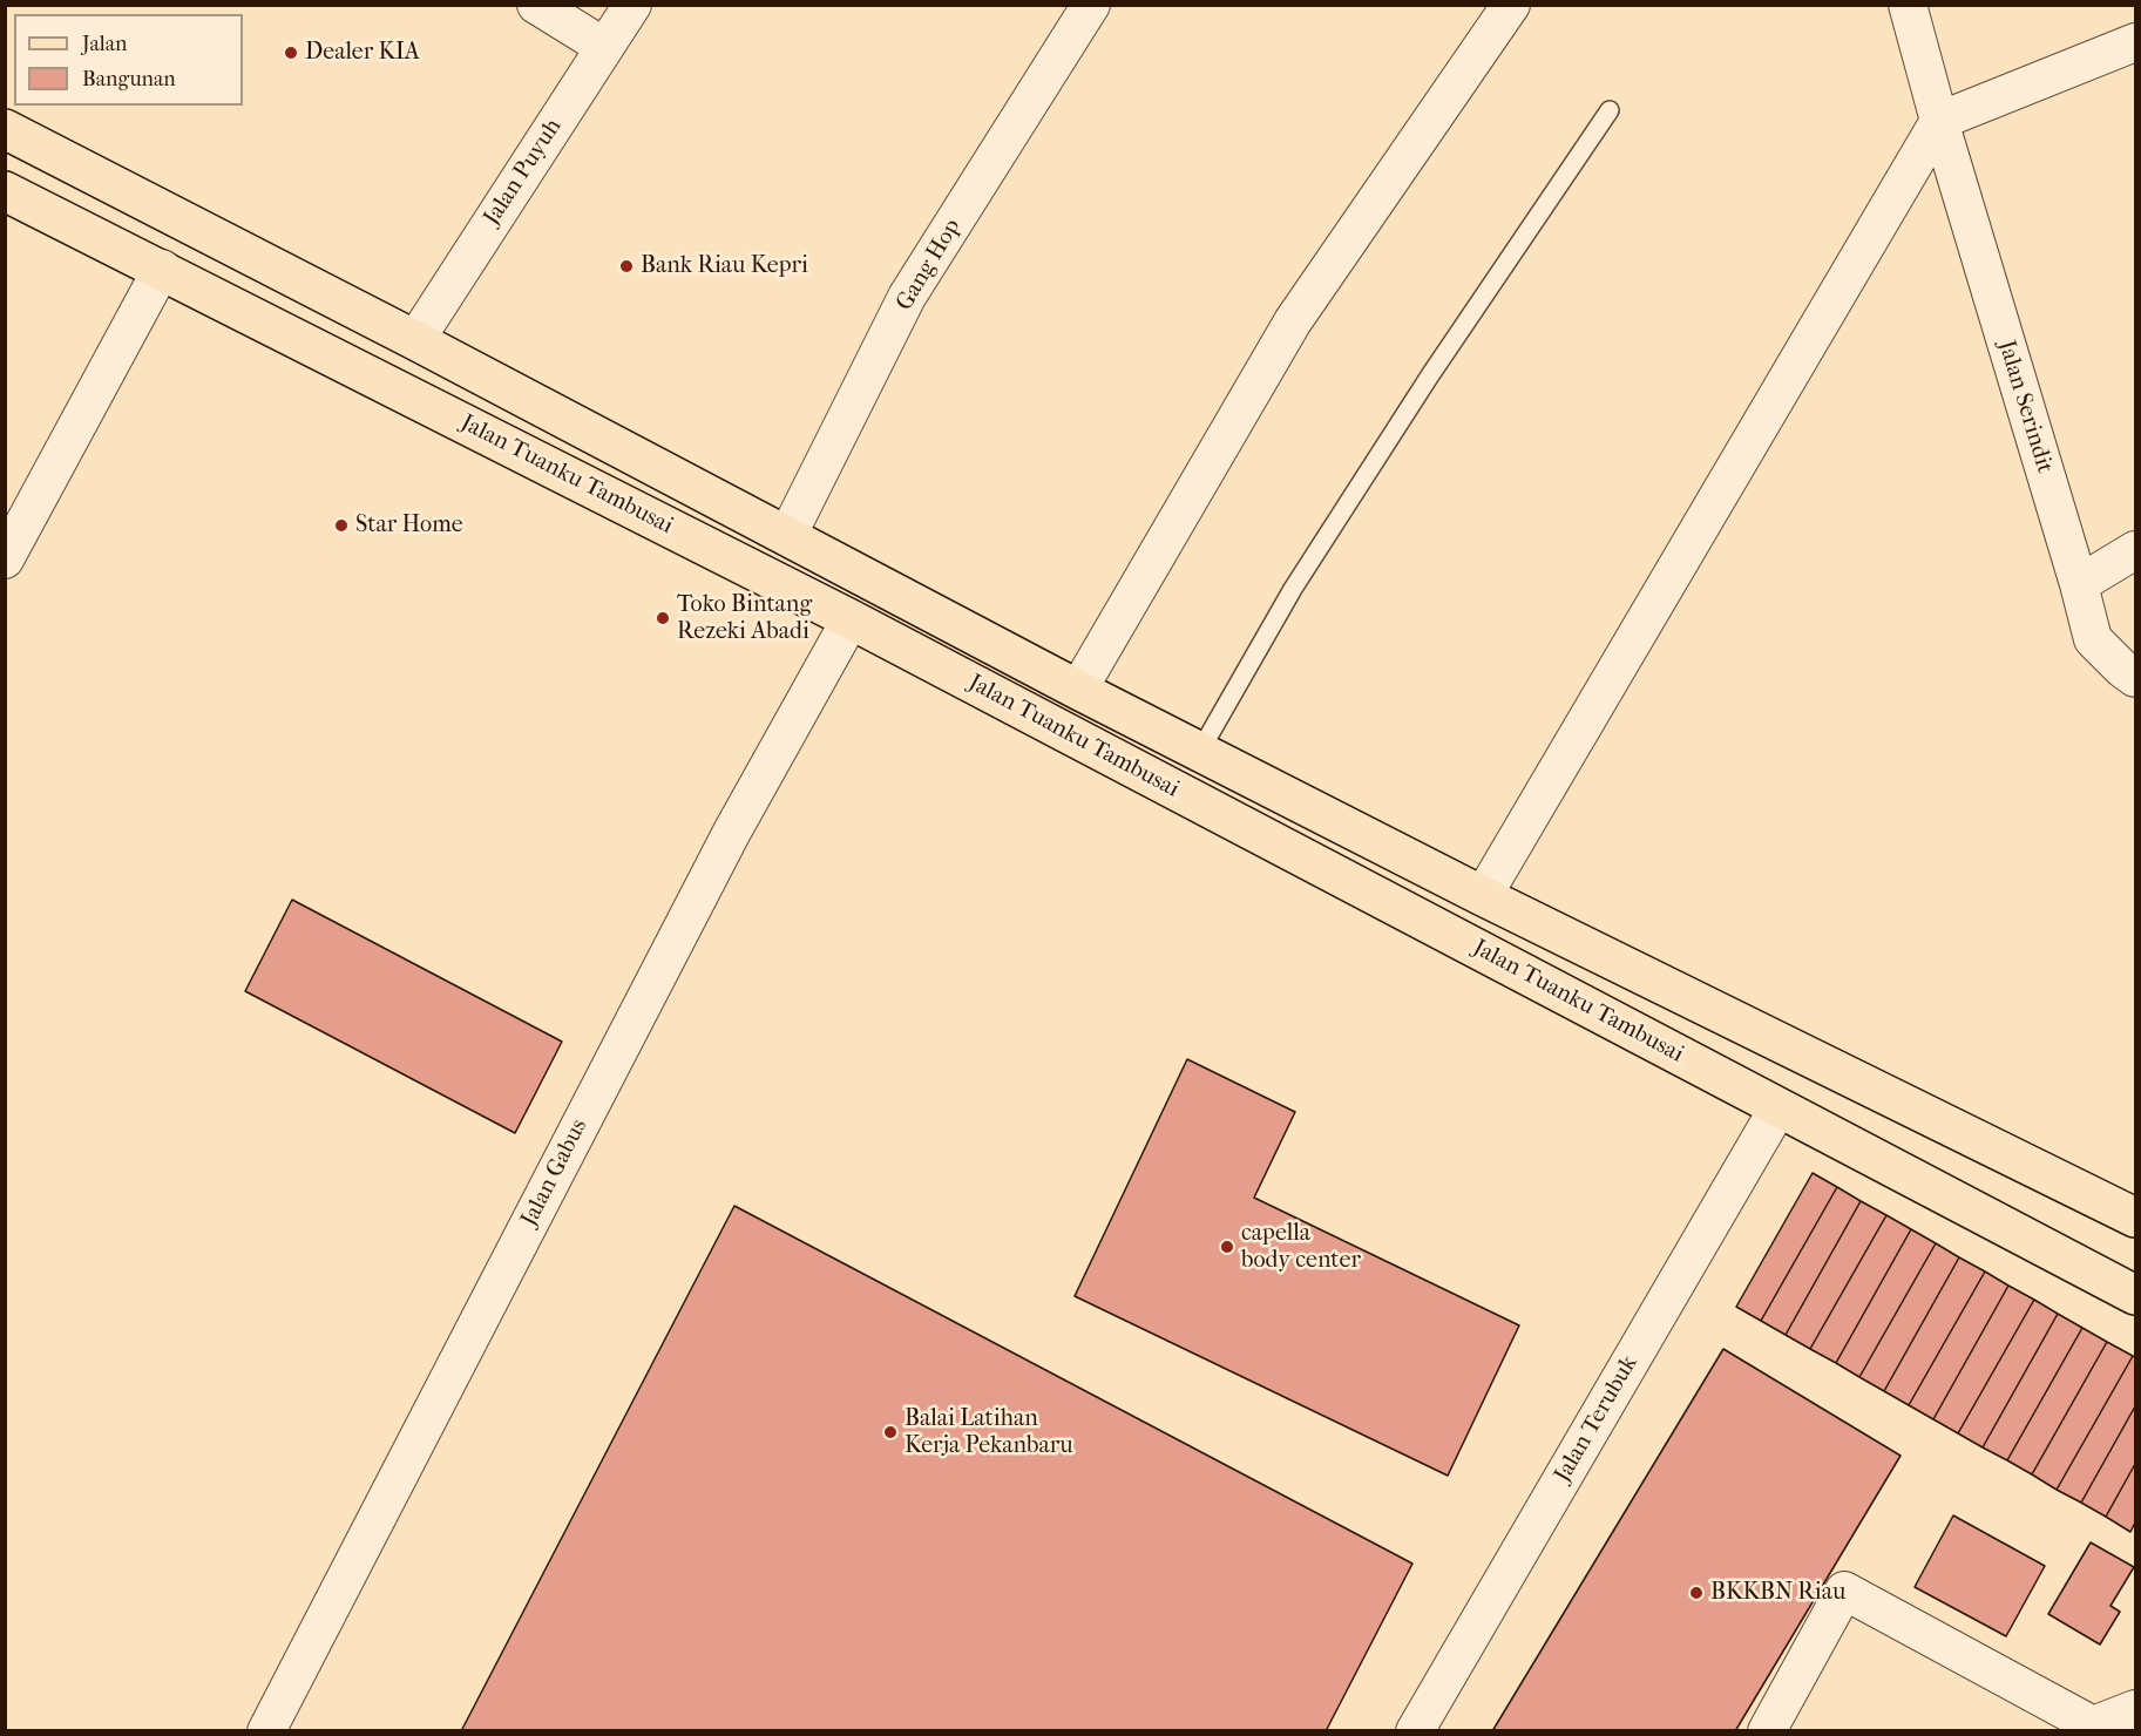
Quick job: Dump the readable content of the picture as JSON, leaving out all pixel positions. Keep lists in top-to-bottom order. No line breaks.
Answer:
{"streets":{"main road":["Jalan Tuanku Tambusai"],"street":["Jalan Puyuh","Gang Hop","Jalan Serindit","Jalan Gabus","Jalan Terubuk"]},"crossings":[["Jalan Puyuh","Jalan Tuanku Tambusai"],["Gang Hop","Jalan Tuanku Tambusai"],["Jalan Tuanku Tambusai","Jalan Gabus"],["Jalan Tuanku Tambusai","Jalan Terubuk"]],"places":["Dealer KIA","Bank Riau Kepri","Star Home","Toko Bintang Rezeki Abadi","capella body center","Balai Latihan Kerja Pekanbaru","BKKBN Riau"],"legend":["Jalan","Bangunan"]}
